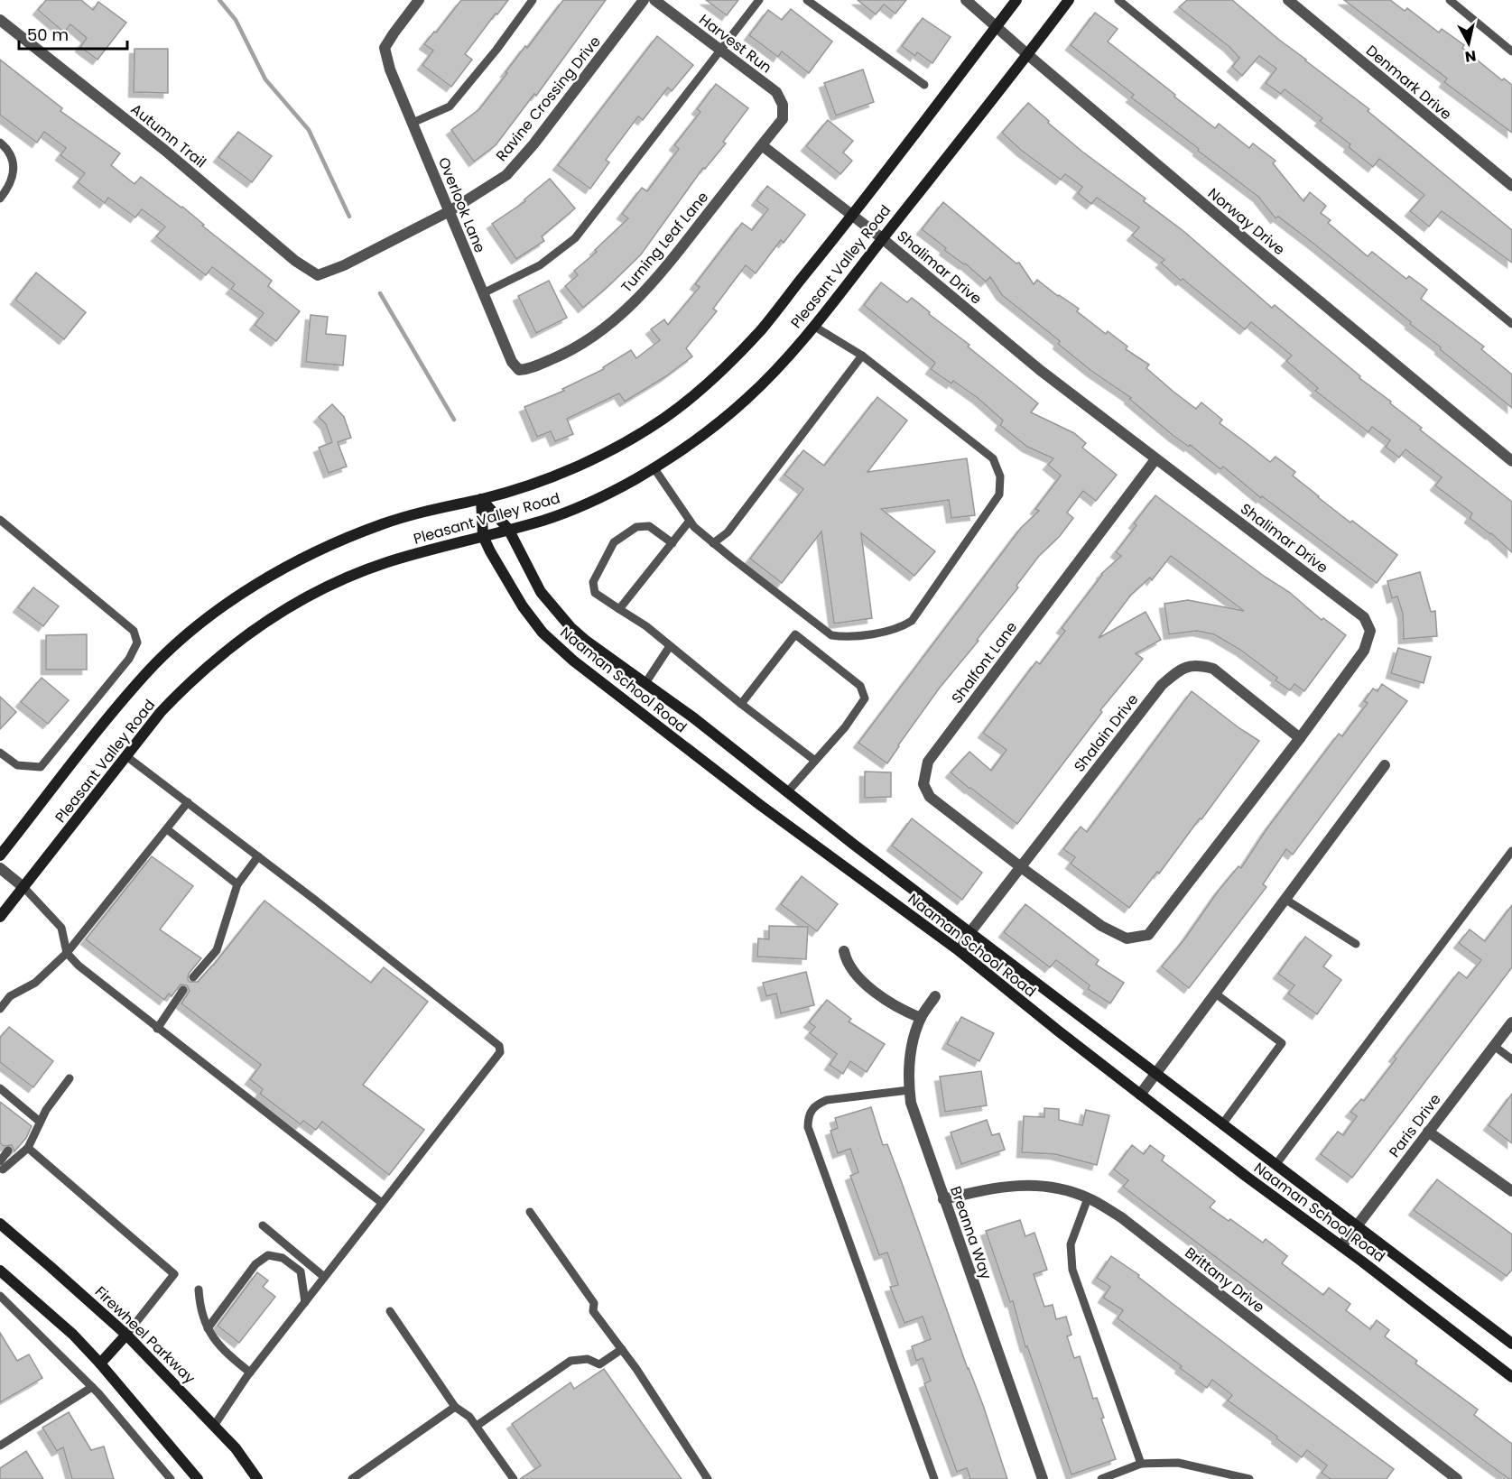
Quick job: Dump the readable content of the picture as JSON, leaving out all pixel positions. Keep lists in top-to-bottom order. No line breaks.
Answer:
{"streets":{"main road":["Pleasant Valley Road","Naaman School Road","Firewheel Parkway"],"street":["Harvest Run","Denmark Drive","Ravine Crossing Drive","Autumn Trail","Overlook Lane","Norway Drive","Turning Leaf Lane","Shalimar Drive","Shalfont Lane","Shalain Drive","Paris Drive","Breanna Way","Brittany Drive"]},"crossings":[["Harvest Run","Turning Leaf Lane"],["Ravine Crossing Drive","Autumn Trail"],["Ravine Crossing Drive","Overlook Lane"],["Overlook Lane","Turning Leaf Lane"],["Norway Drive","Pleasant Valley Road"],["Turning Leaf Lane","Shalimar Drive"],["Pleasant Valley Road","Shalimar Drive"],["Pleasant Valley Road","Naaman School Road"],["Shalimar Drive","Shalfont Lane"],["Shalimar Drive","Shalain Drive"],["Shalfont Lane","Shalain Drive"],["Naaman School Road","Shalain Drive"],["Naaman School Road","Paris Drive"],["Breanna Way","Brittany Drive"]],"scale_bar":"50 m","north":"bottom"}
